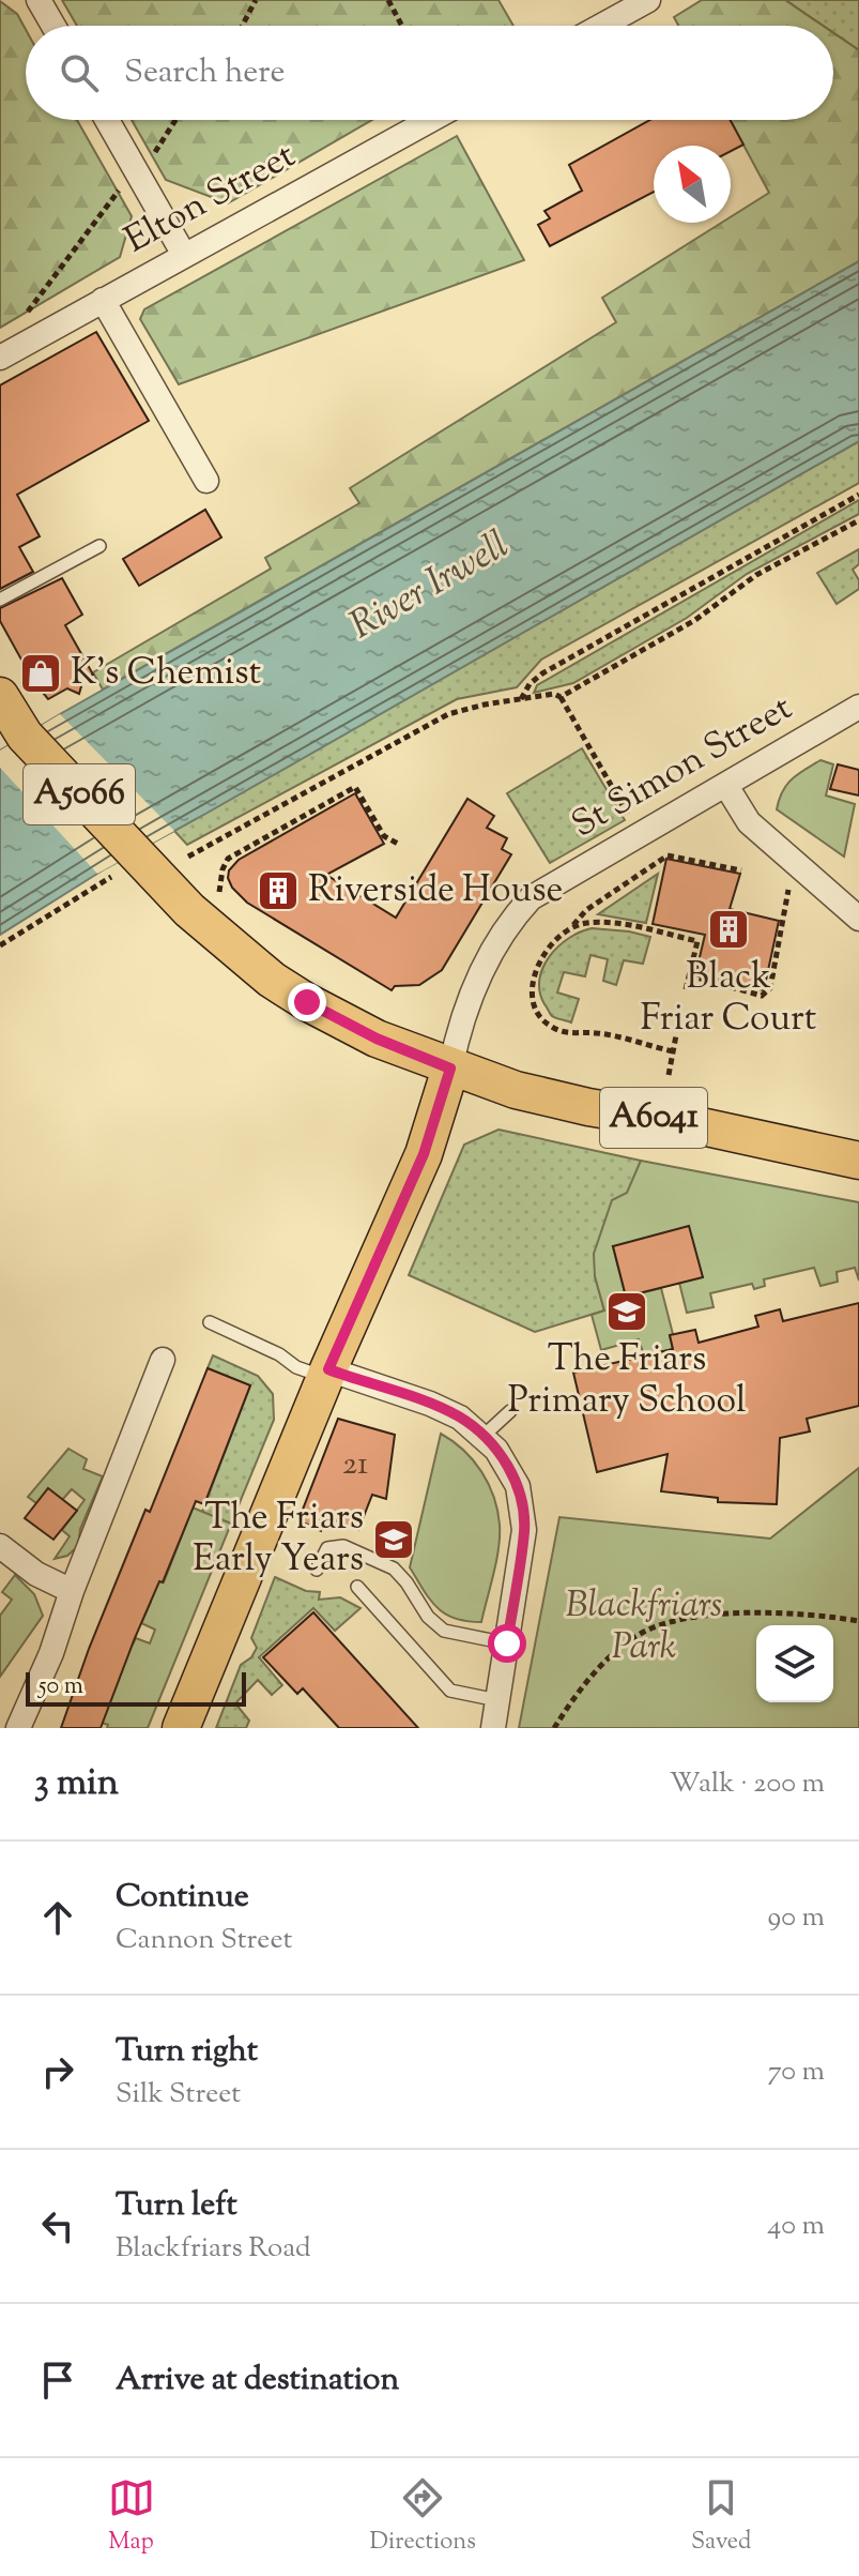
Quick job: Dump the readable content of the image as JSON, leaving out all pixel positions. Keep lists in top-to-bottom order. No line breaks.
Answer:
{"streets":{"main road":["A5066","A6041"],"street":["Elton Street","St Simon Street"]},"crossings":[["St Simon Street","A5066"],["St Simon Street","A6041"],["A5066","A6041"]],"water":["River Irwell"],"parks":["Blackfriars Park"],"places":{"shop":["K's Chemist"],"building":["Riverside House","Black Friar Court"],"school or university":["The Friars Primary School","The Friars Early Years"]},"house_numbers":["21"],"scale_bar":"50 m","north":"top left","page":{"search":"Search here","scale":"50 m","heading":["3 min","Walk · 200 m"],"list":[["Continue","Cannon Street","90 m"],["Turn right","Silk Street","70 m"],["Turn left","Blackfriars Road","40 m"],"Arrive at destination"],"nav":["Map","Directions","Saved"]}}
